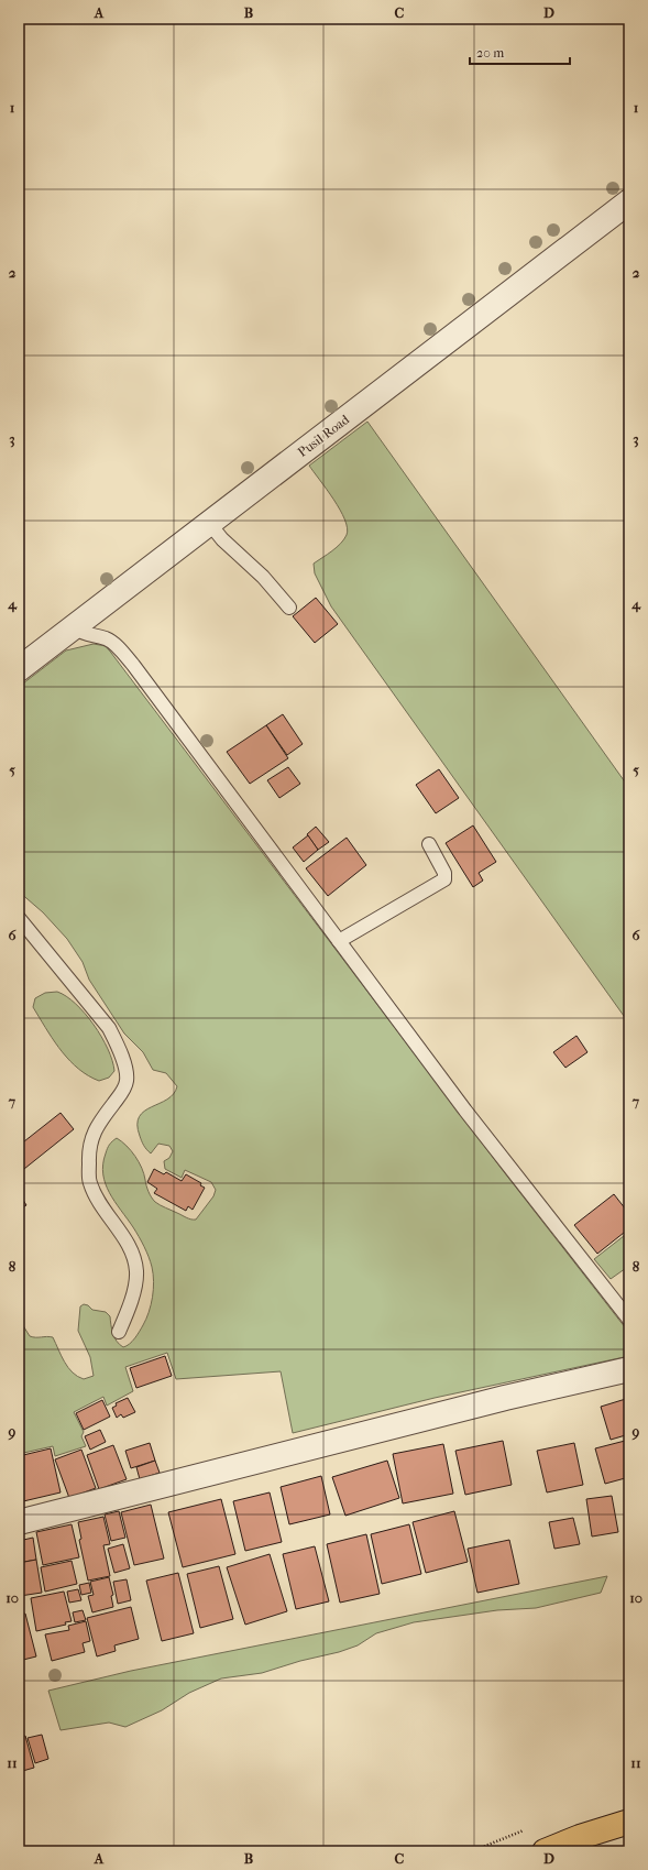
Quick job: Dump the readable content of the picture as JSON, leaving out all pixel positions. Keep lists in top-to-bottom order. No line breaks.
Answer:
{"streets":{"street":["Pusil Road"]},"scale_bar":"20 m","grid":{"columns":["A","B","C","D"],"rows":["1","2","3","4","5","6","7","8","9","10","11"]}}
